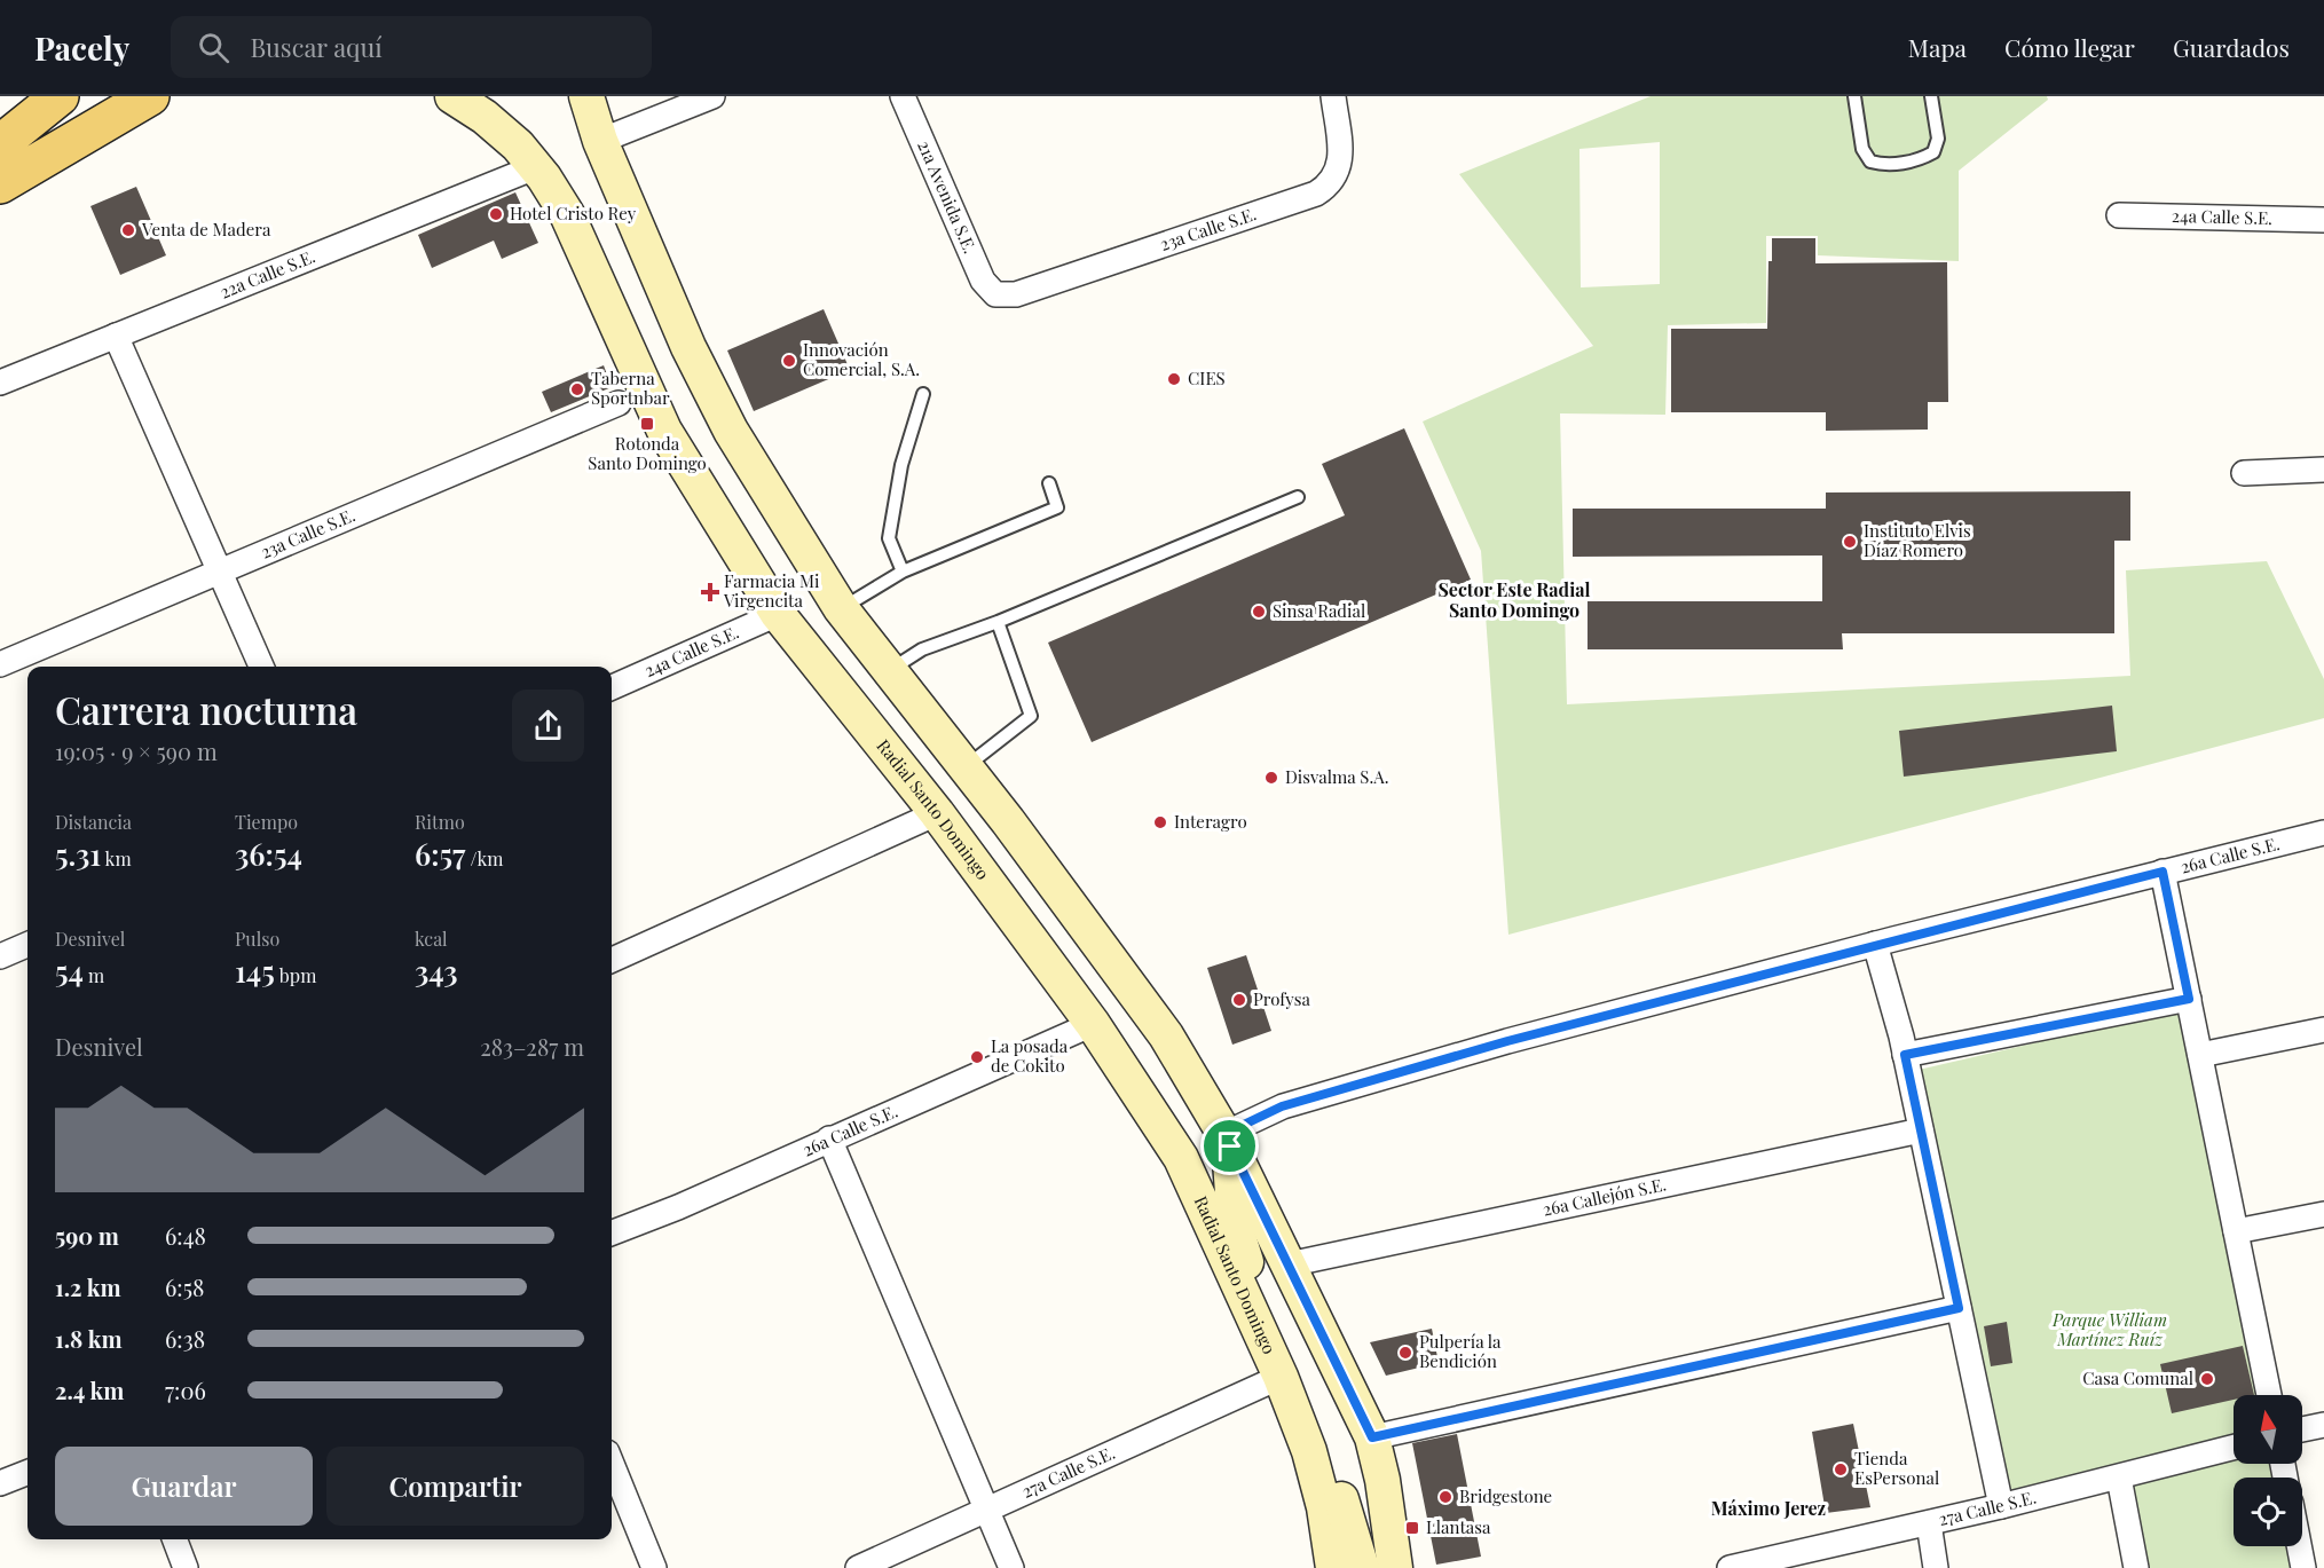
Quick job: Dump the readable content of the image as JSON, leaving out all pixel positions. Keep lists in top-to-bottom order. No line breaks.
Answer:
{"streets":{"main road":["Radial Santo Domingo"],"street":["21a Avenida S.E.","24a Calle S.E.","23a Calle S.E.","22a Calle S.E.","26a Calle S.E.","26a Callejón S.E.","27a Calle S.E."]},"crossings":[["21a Avenida S.E.","23a Calle S.E."],["24a Calle S.E.","Radial Santo Domingo"],["22a Calle S.E.","Radial Santo Domingo"],["Radial Santo Domingo","26a Calle S.E."],["Radial Santo Domingo","27a Calle S.E."]],"districts":["Sector Este Radial Santo Domingo","Máximo Jerez"],"parks":["Parque William Martínez Ruíz"],"places":{"other":["Hotel Cristo Rey","Venta de Madera","Innovación Comercial, S.A.","CIES","Taberna Sportnbar","Instituto Elvis Díaz Romero","Sinsa Radial","Disvalma S.A.","Interagro","Profysa","La posada de Cokito","Pulpería la Bendición","Casa Comunal","Tienda EsPersonal","Bridgestone"],"transit":["Rotonda Santo Domingo","Llantasa"],"health":["Farmacia Mi Virgencita"]},"north":"top","page":{"header":"Pacely","search":"Buscar aquí","nav":["Mapa","Cómo llegar","Guardados"],"heading":["Carrera nocturna","19:05 · 9 × 590 m"],"stats":[["Distancia","5.31 km"],["Tiempo","36:54"],["Ritmo","6:57 /km"],["Desnivel","54 m"],["Pulso","145 bpm"],["kcal","343"]],"chart":["Desnivel","283–287 m"],"list":[{"name":"590 m","note":"6:48"},{"name":"1.2 km","note":"6:58"},{"name":"1.8 km","note":"6:38"},{"name":"2.4 km","note":"7:06"}],"buttons":["Guardar","Compartir"]}}
